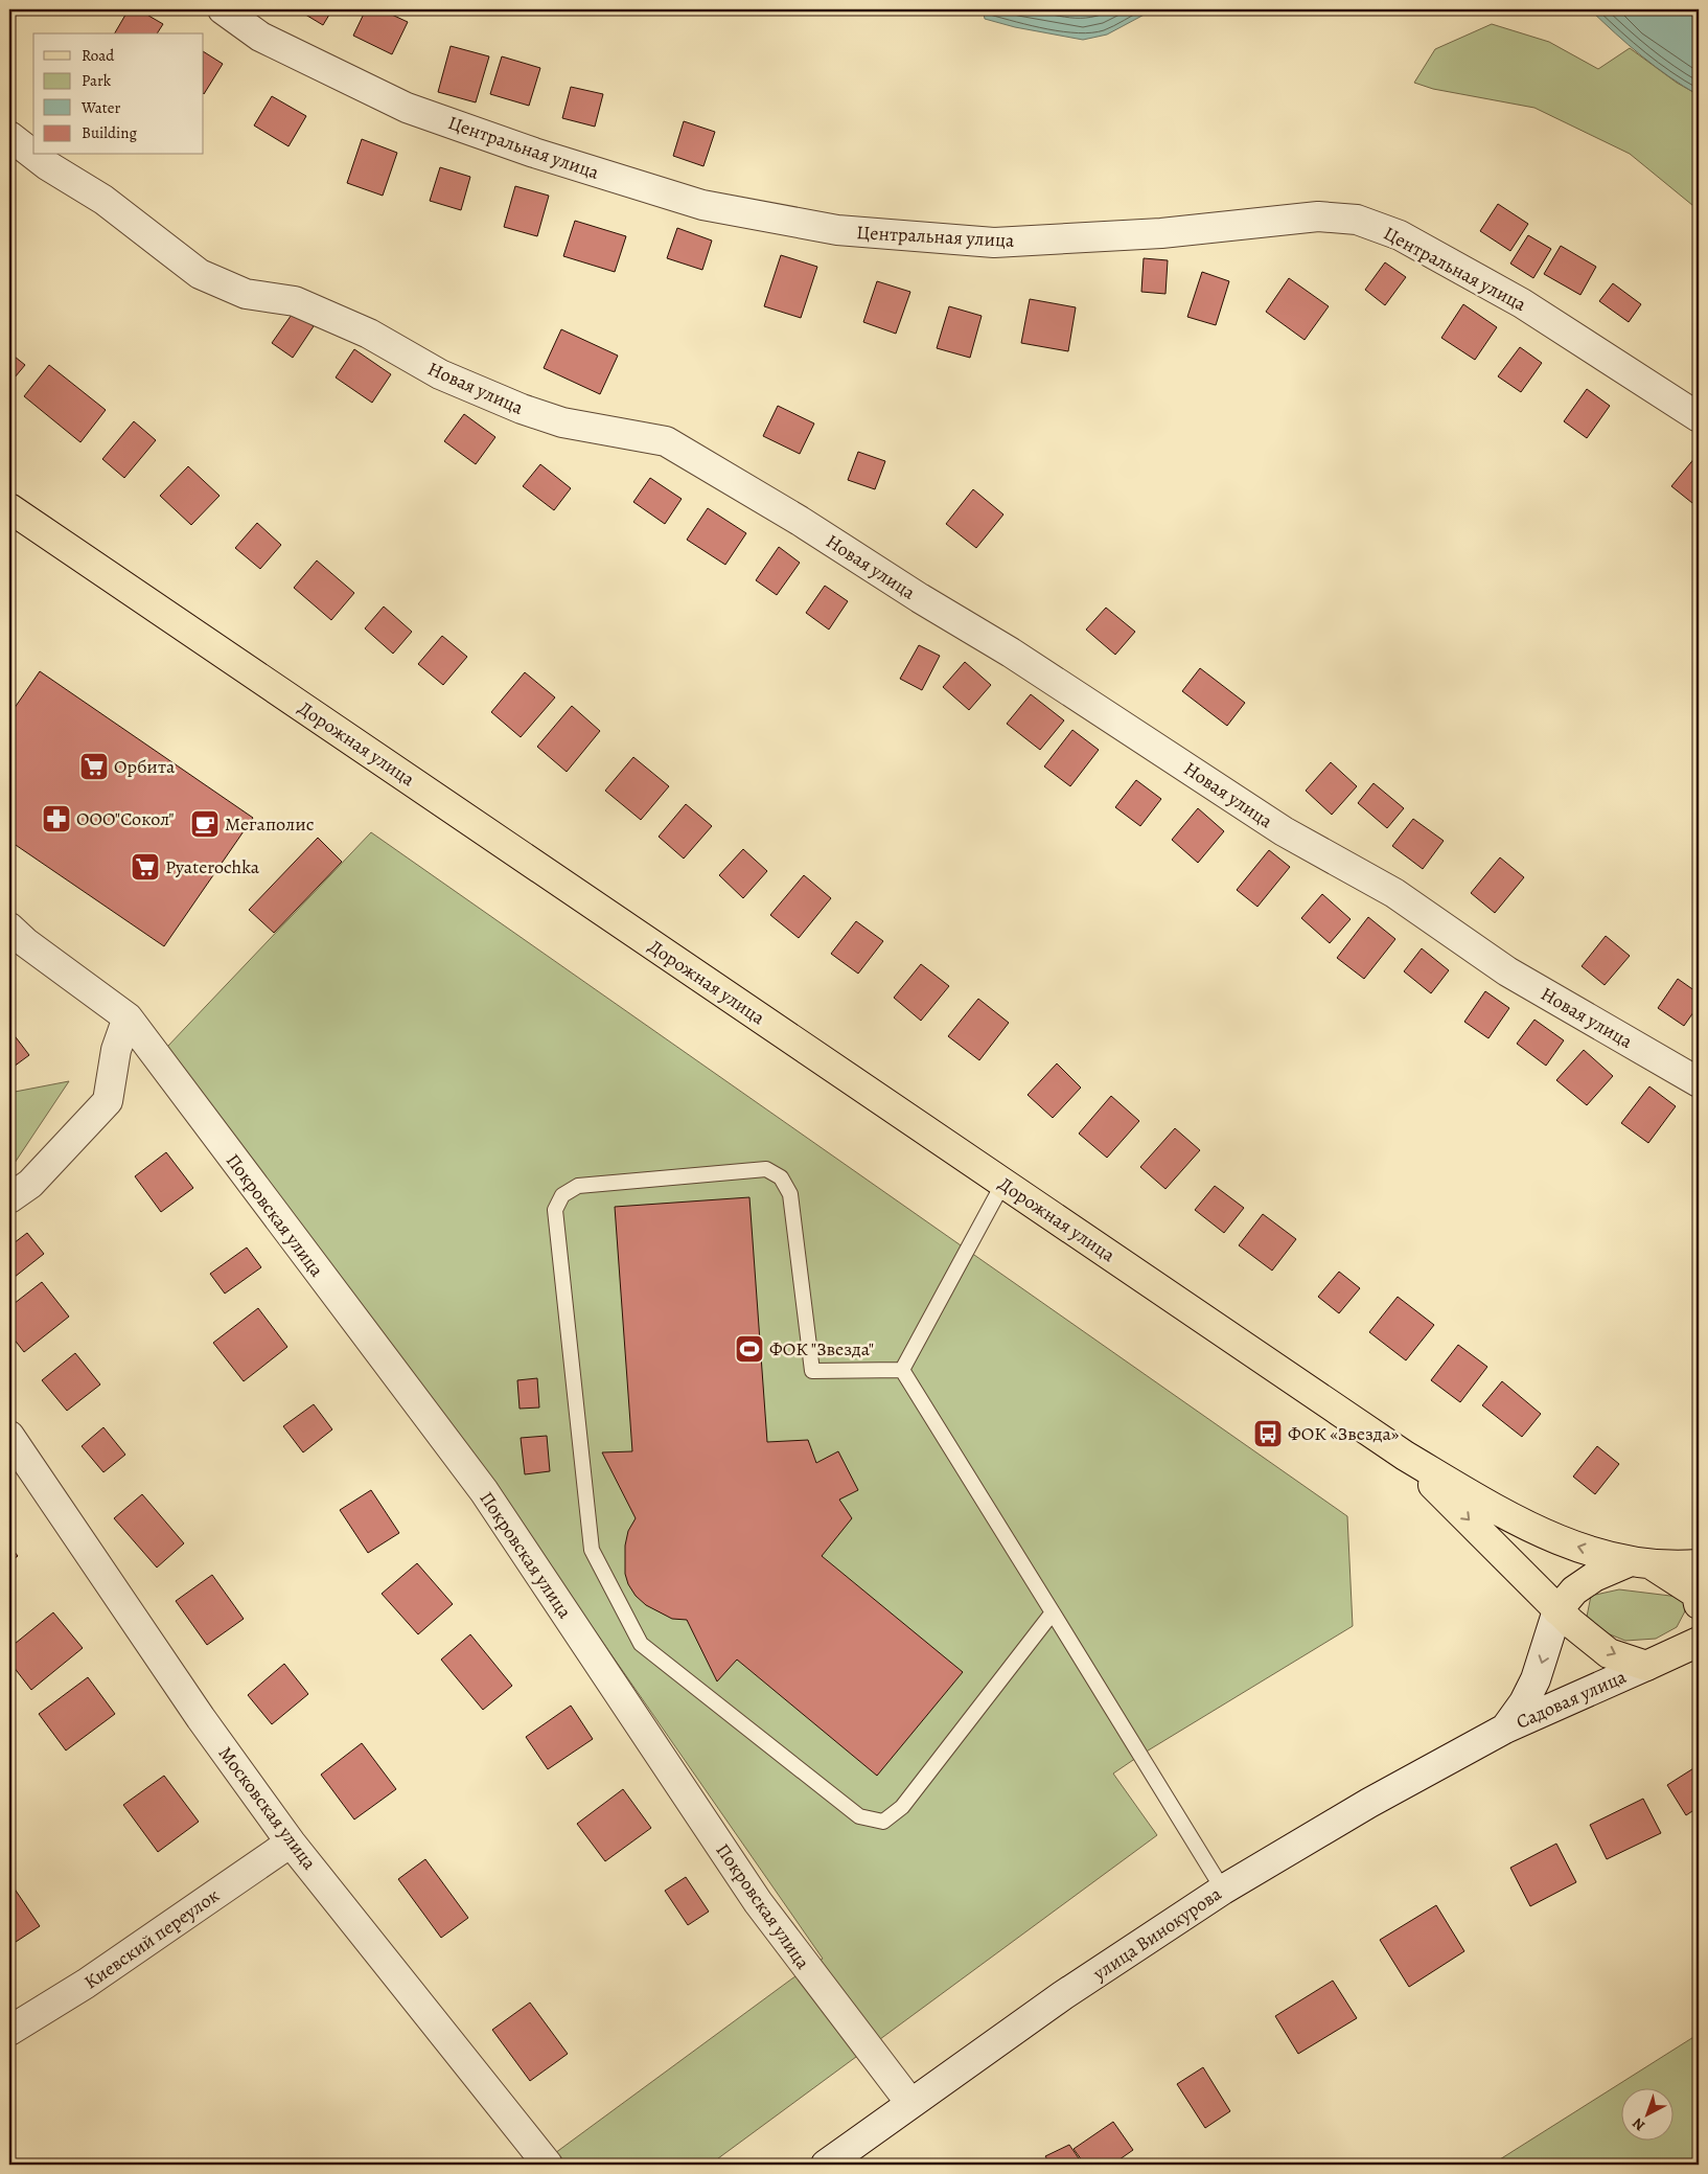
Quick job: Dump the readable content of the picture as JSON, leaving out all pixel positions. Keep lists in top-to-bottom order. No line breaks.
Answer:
{"streets":{"main road":["Дорожная улица","Садовая улица"],"street":["Центральная улица","Новая улица","Покровская улица","Московская улица","улица Винокурова","Киевский переулок"]},"crossings":[["Покровская улица","улица Винокурова"],["Садовая улица","улица Винокурова"],["Московская улица","Киевский переулок"]],"one_way":["Садовая улица"],"places":{"supermarket":["Орбита","Pyaterochka"],"pharmacy":["ООО\"Сокол\""],"cafe":["Мегаполис"],"sports":["ФОК \"Звезда\""],"bus stop":["ФОК «Звезда»"]},"legend":["Road","Park","Water","Building"],"north":"bottom left"}
